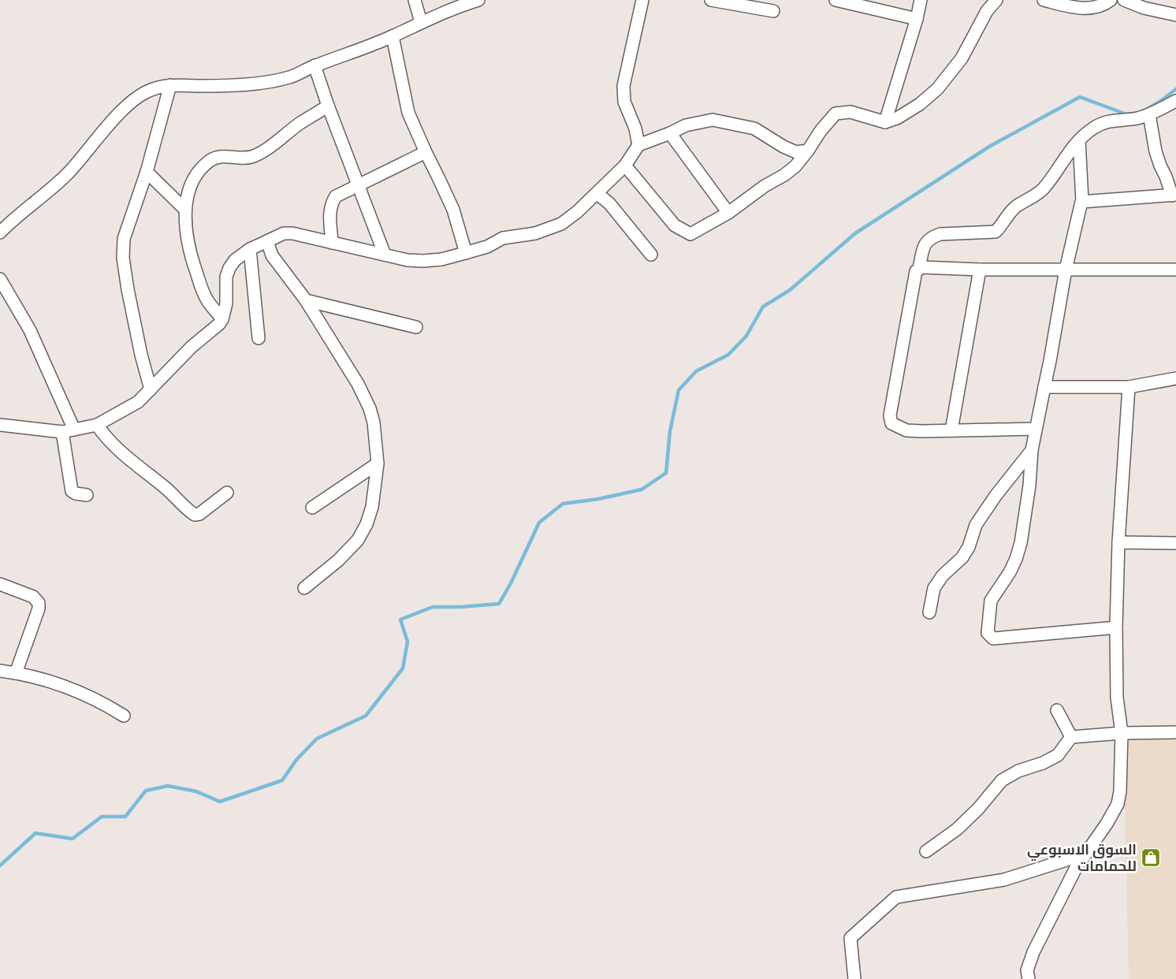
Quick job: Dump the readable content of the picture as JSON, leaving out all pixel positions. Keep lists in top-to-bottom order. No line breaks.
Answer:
{"places":{"shop":["السوق الاسبوعي للحمامات"]}}
